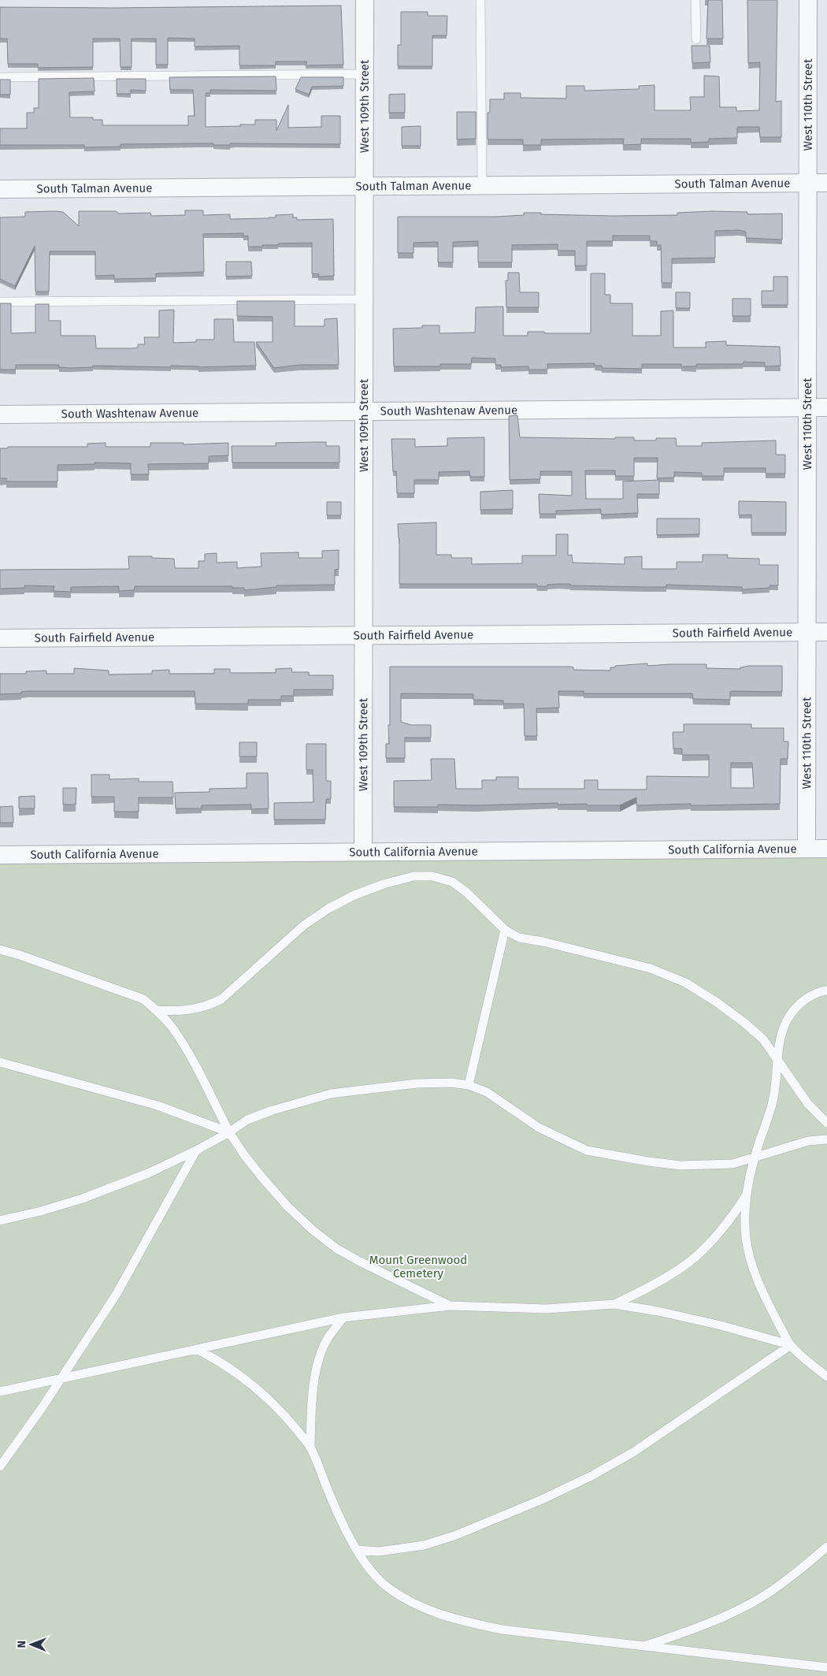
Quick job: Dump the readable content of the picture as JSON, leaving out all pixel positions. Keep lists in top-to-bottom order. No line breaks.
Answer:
{"streets":{"street":["West 110th Street","West 109th Street","South Talman Avenue","South Washtenaw Avenue","South Fairfield Avenue","South California Avenue"]},"crossings":[["West 110th Street","South Talman Avenue"],["West 110th Street","South Washtenaw Avenue"],["West 110th Street","South Fairfield Avenue"],["West 110th Street","South California Avenue"],["West 109th Street","South Talman Avenue"],["West 109th Street","South Washtenaw Avenue"],["West 109th Street","South Fairfield Avenue"],["West 109th Street","South California Avenue"]],"parks":["Mount Greenwood Cemetery"],"north":"left"}
